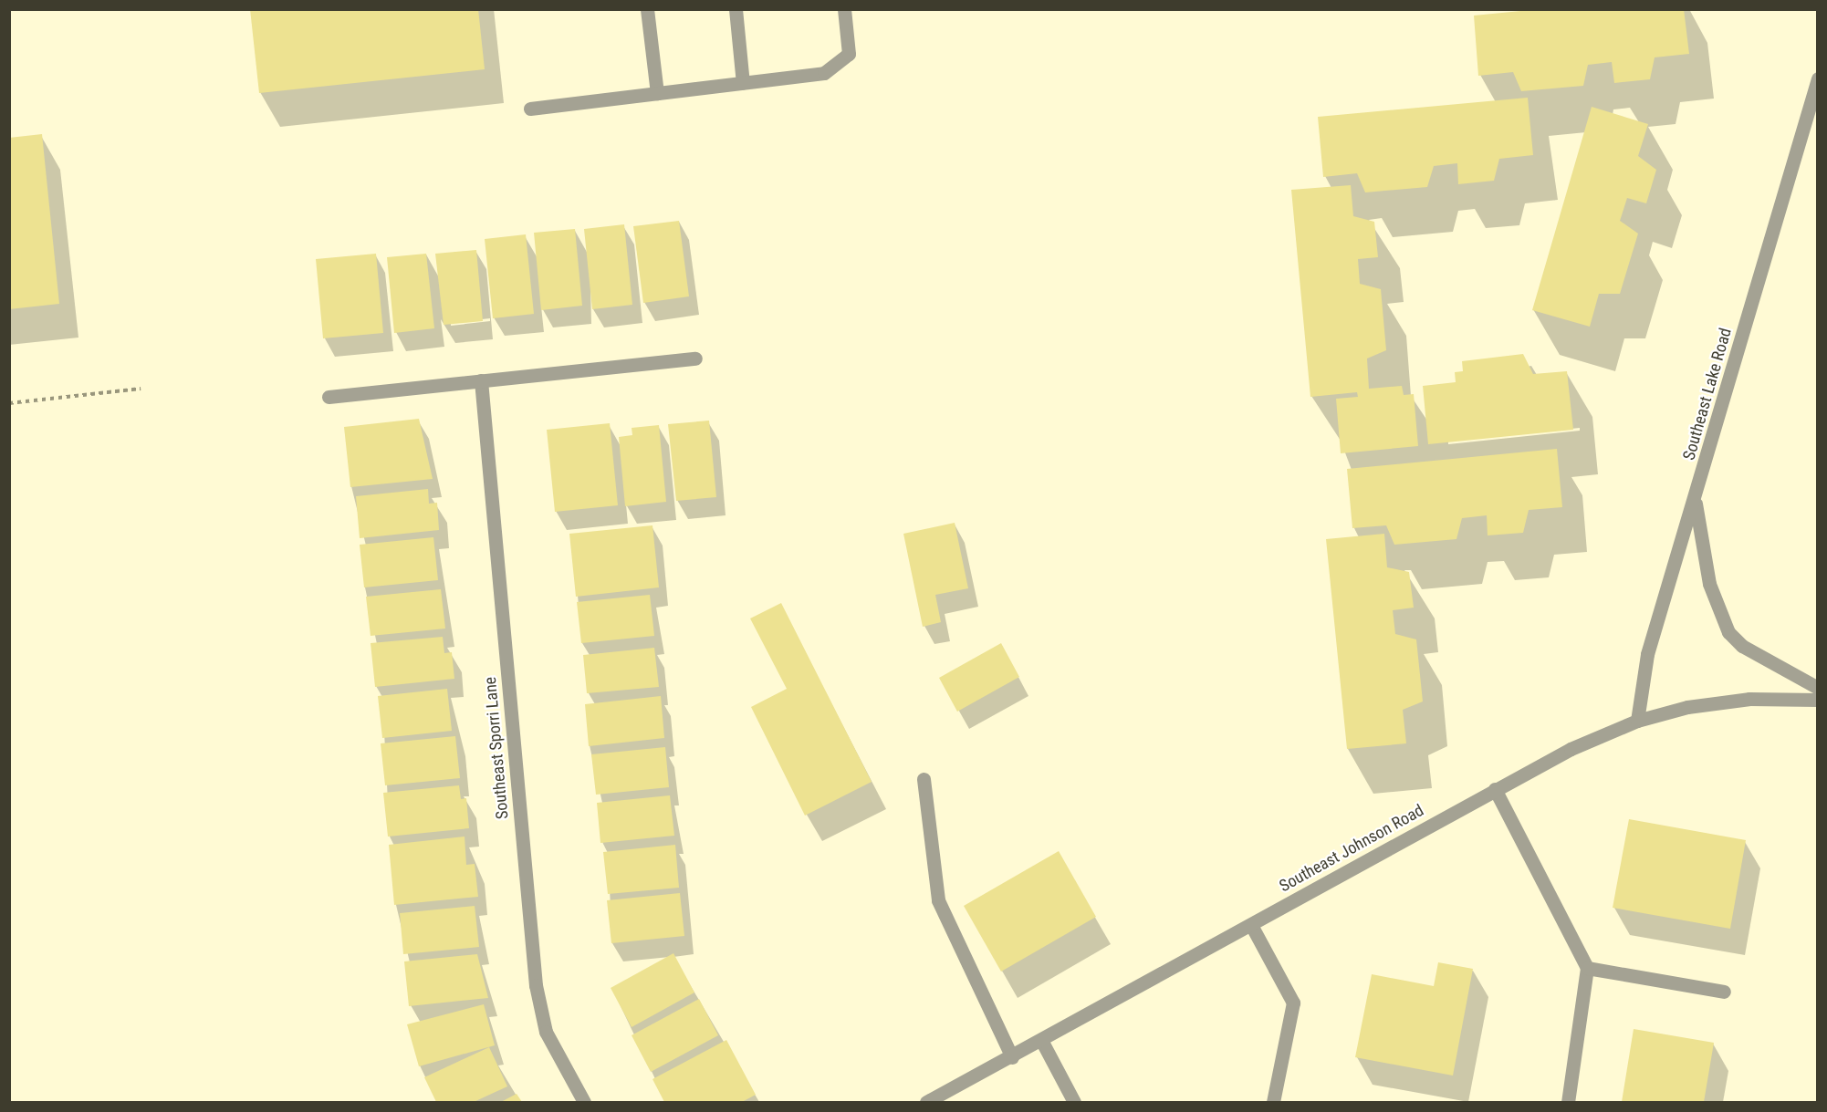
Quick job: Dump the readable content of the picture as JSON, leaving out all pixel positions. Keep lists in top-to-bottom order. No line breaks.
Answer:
{"streets":{"street":["Southeast Lake Road","Southeast Sporri Lane","Southeast Johnson Road"]},"crossings":[["Southeast Lake Road","Southeast Johnson Road"]]}
